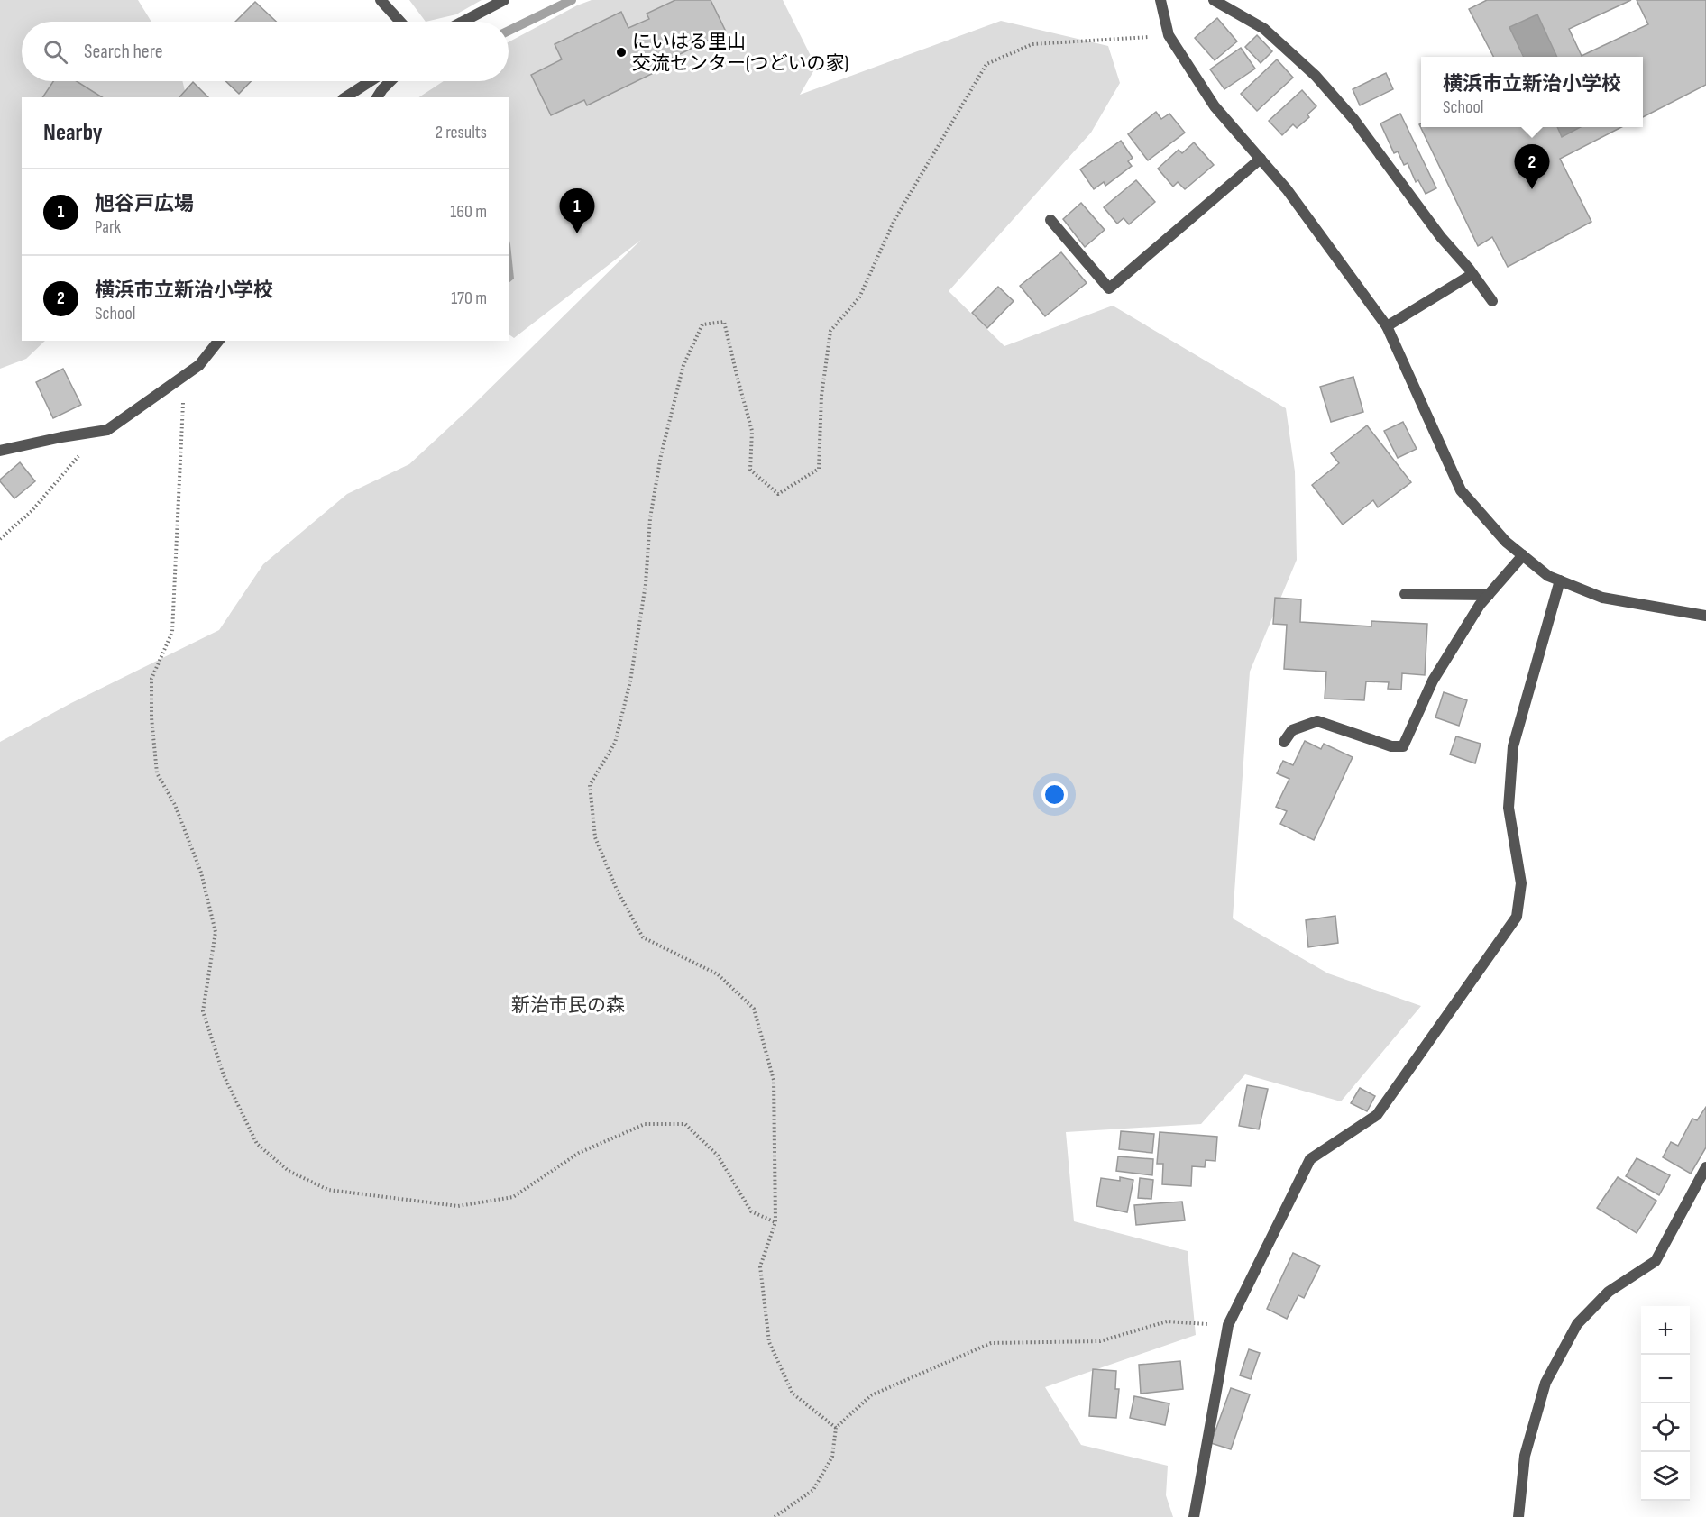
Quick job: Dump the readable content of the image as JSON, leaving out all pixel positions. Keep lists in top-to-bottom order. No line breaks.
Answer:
{"parks":["新治市民の森"],"places":["にいはる里山 交流センター(つどいの家)"],"page":{"search":"Search here","popup":["横浜市立新治小学校","School"],"heading":["Nearby","2 results"],"pins":["2","1"],"list":[{"mark":"1","name":"旭谷戸広場","note":"Park","value":"160 m"},{"mark":"2","name":"横浜市立新治小学校","note":"School","value":"170 m"}],"map_buttons":["+","−"]}}
